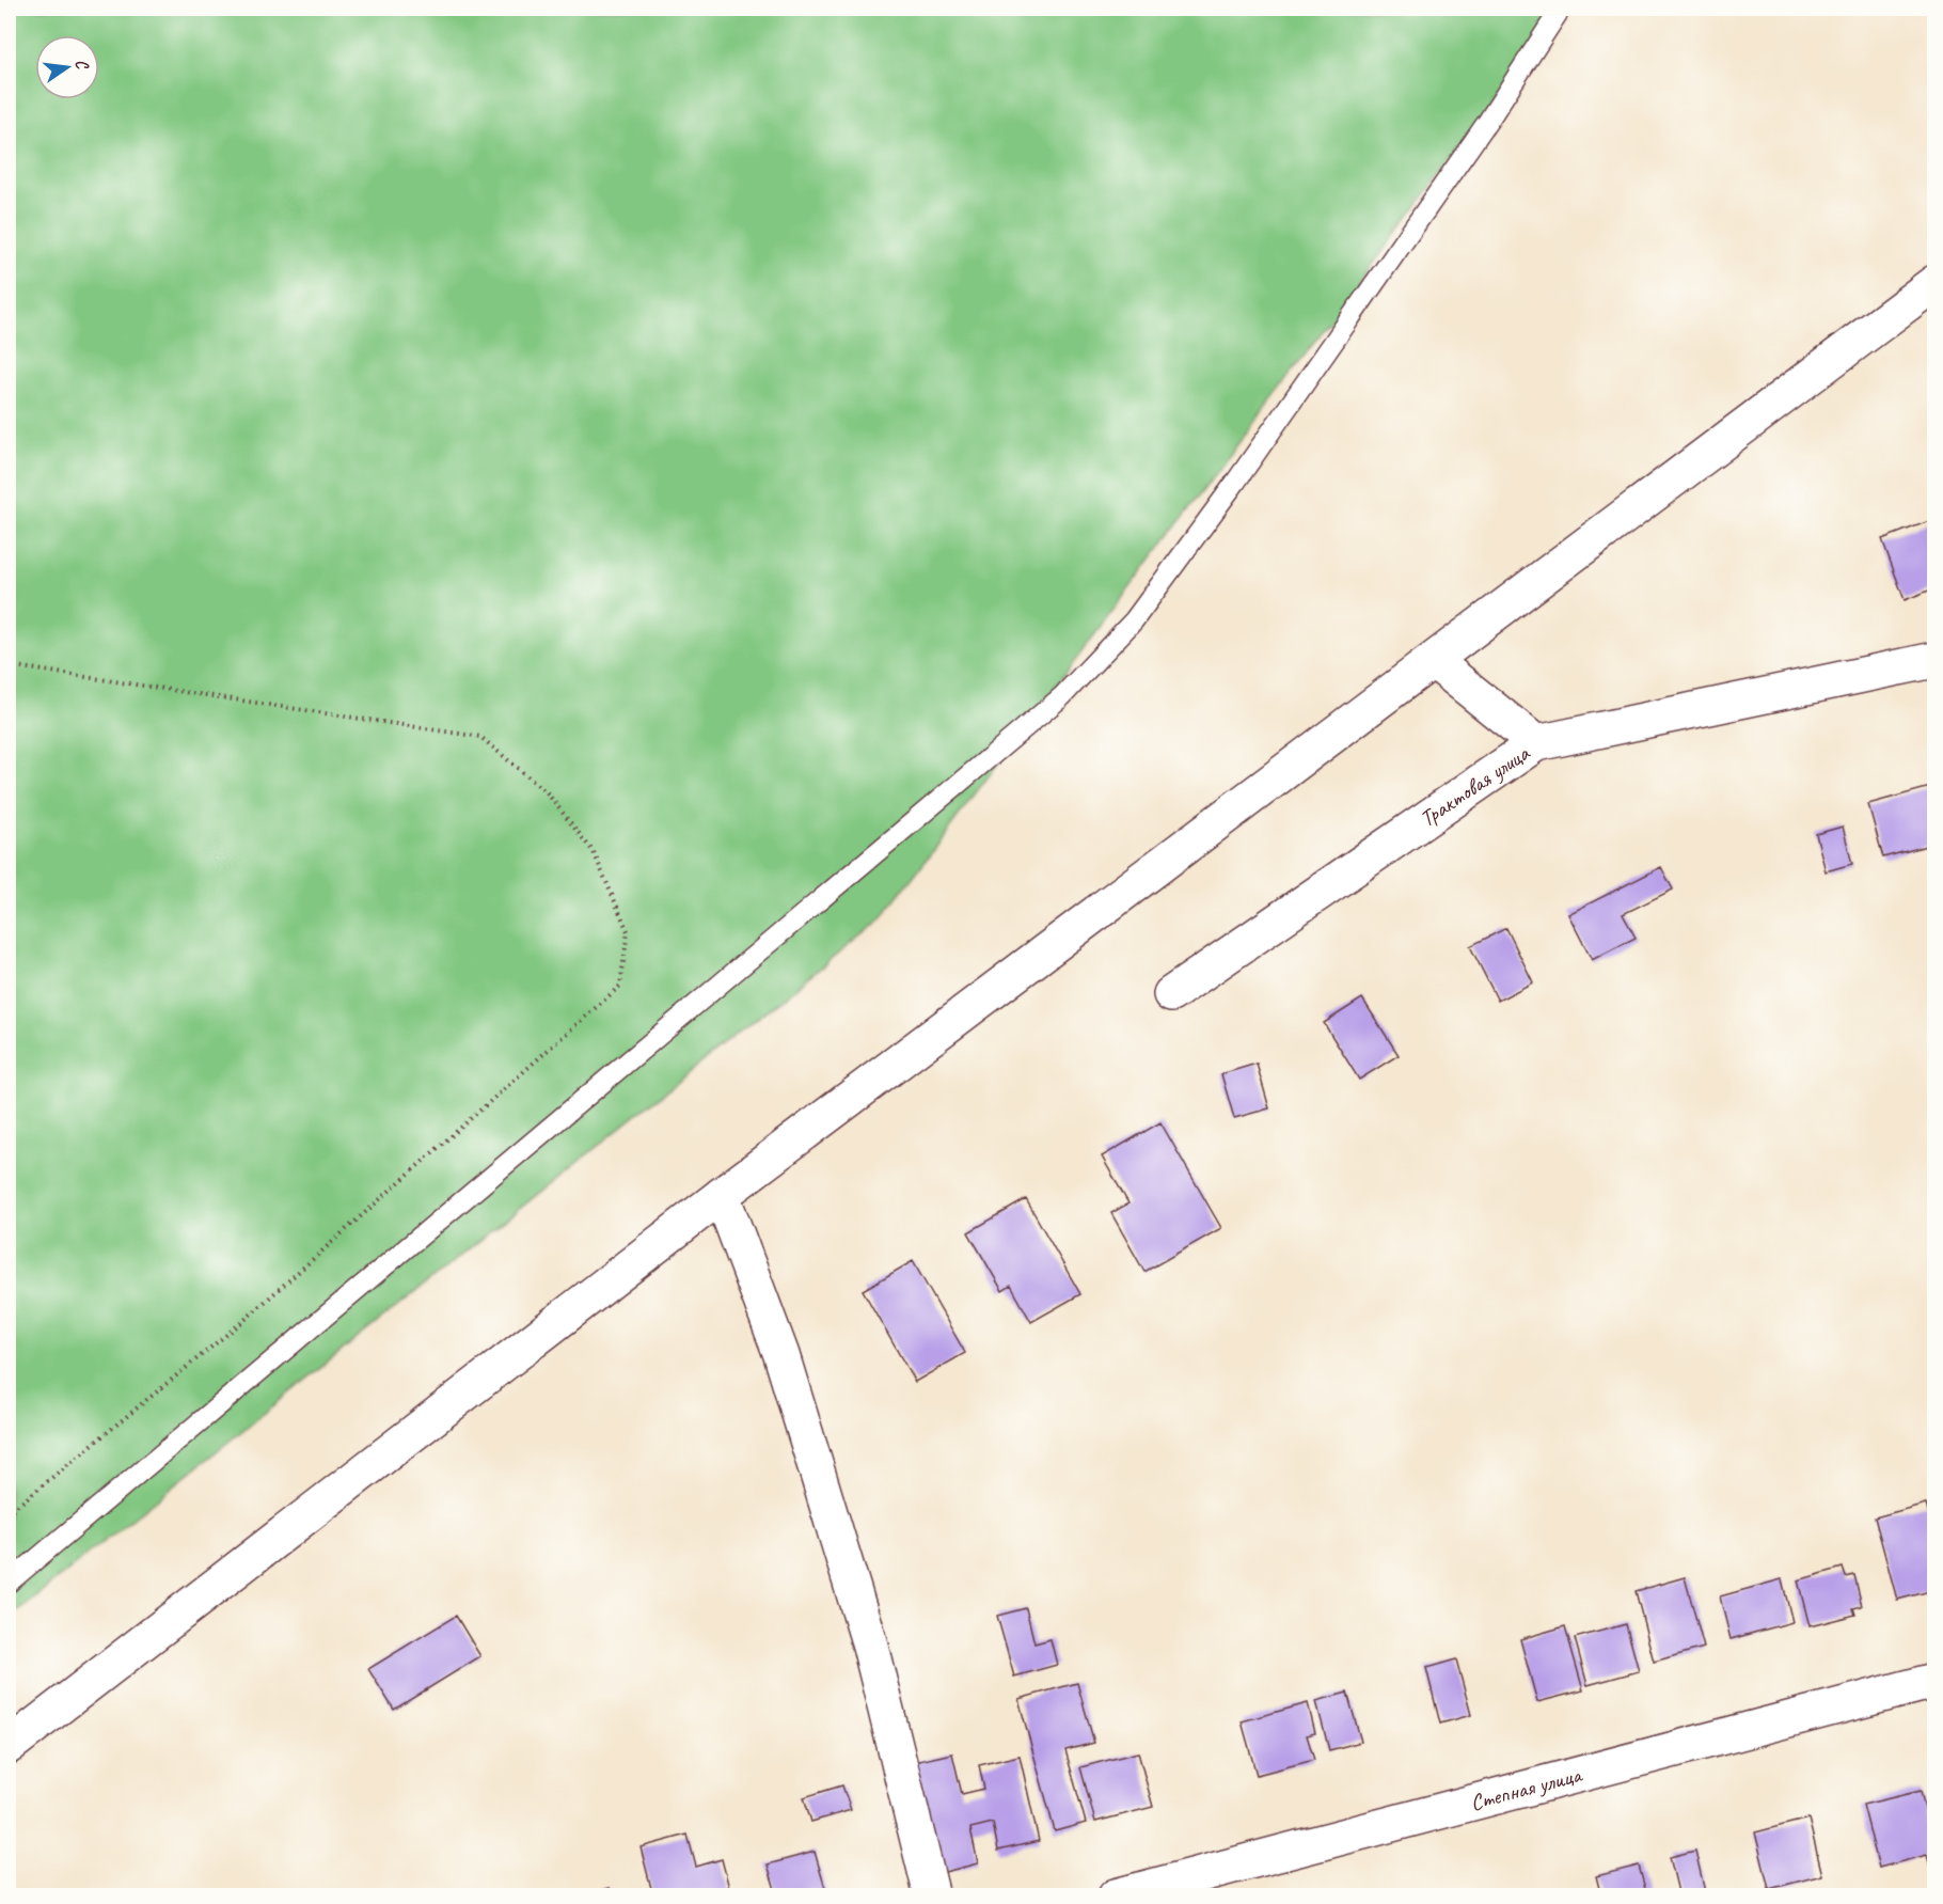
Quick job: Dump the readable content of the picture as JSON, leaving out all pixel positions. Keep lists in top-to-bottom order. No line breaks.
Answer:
{"streets":{"street":["Трактовая улица","Степная улица"]},"north":"right"}
